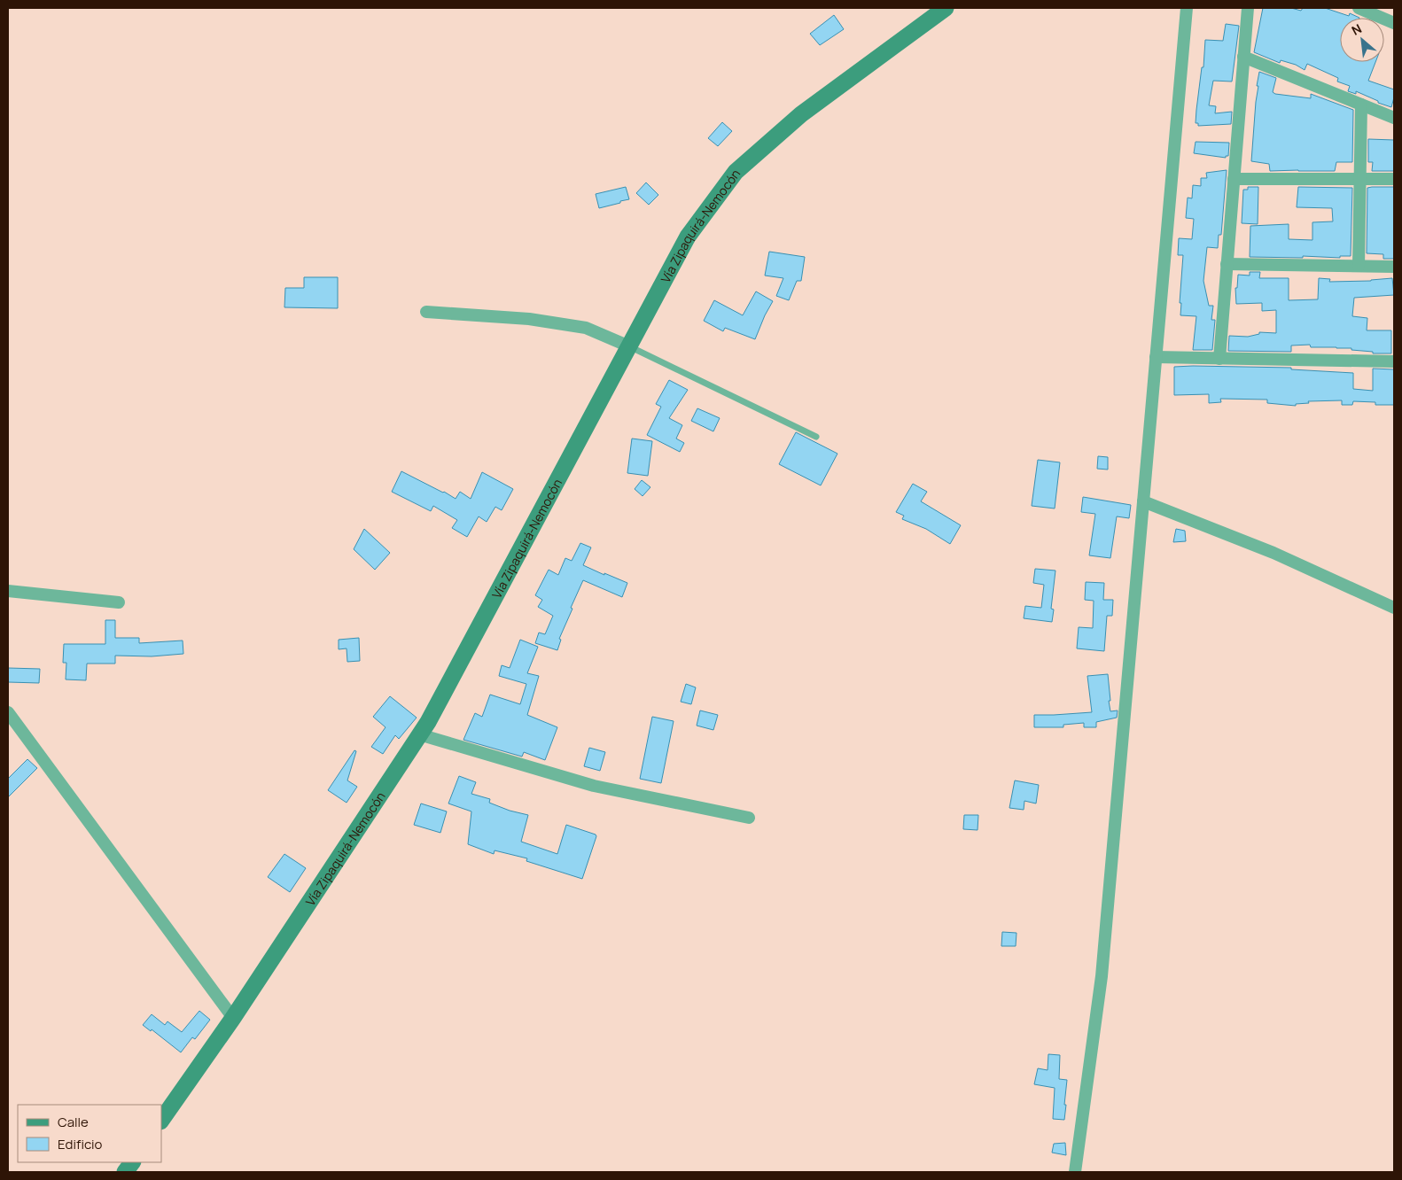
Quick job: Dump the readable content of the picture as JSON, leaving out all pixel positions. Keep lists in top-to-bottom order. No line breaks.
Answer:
{"streets":{"main road":["Vía Zipaquirá-Nemocón"]},"legend":["Calle","Edificio"],"north":"top left"}
